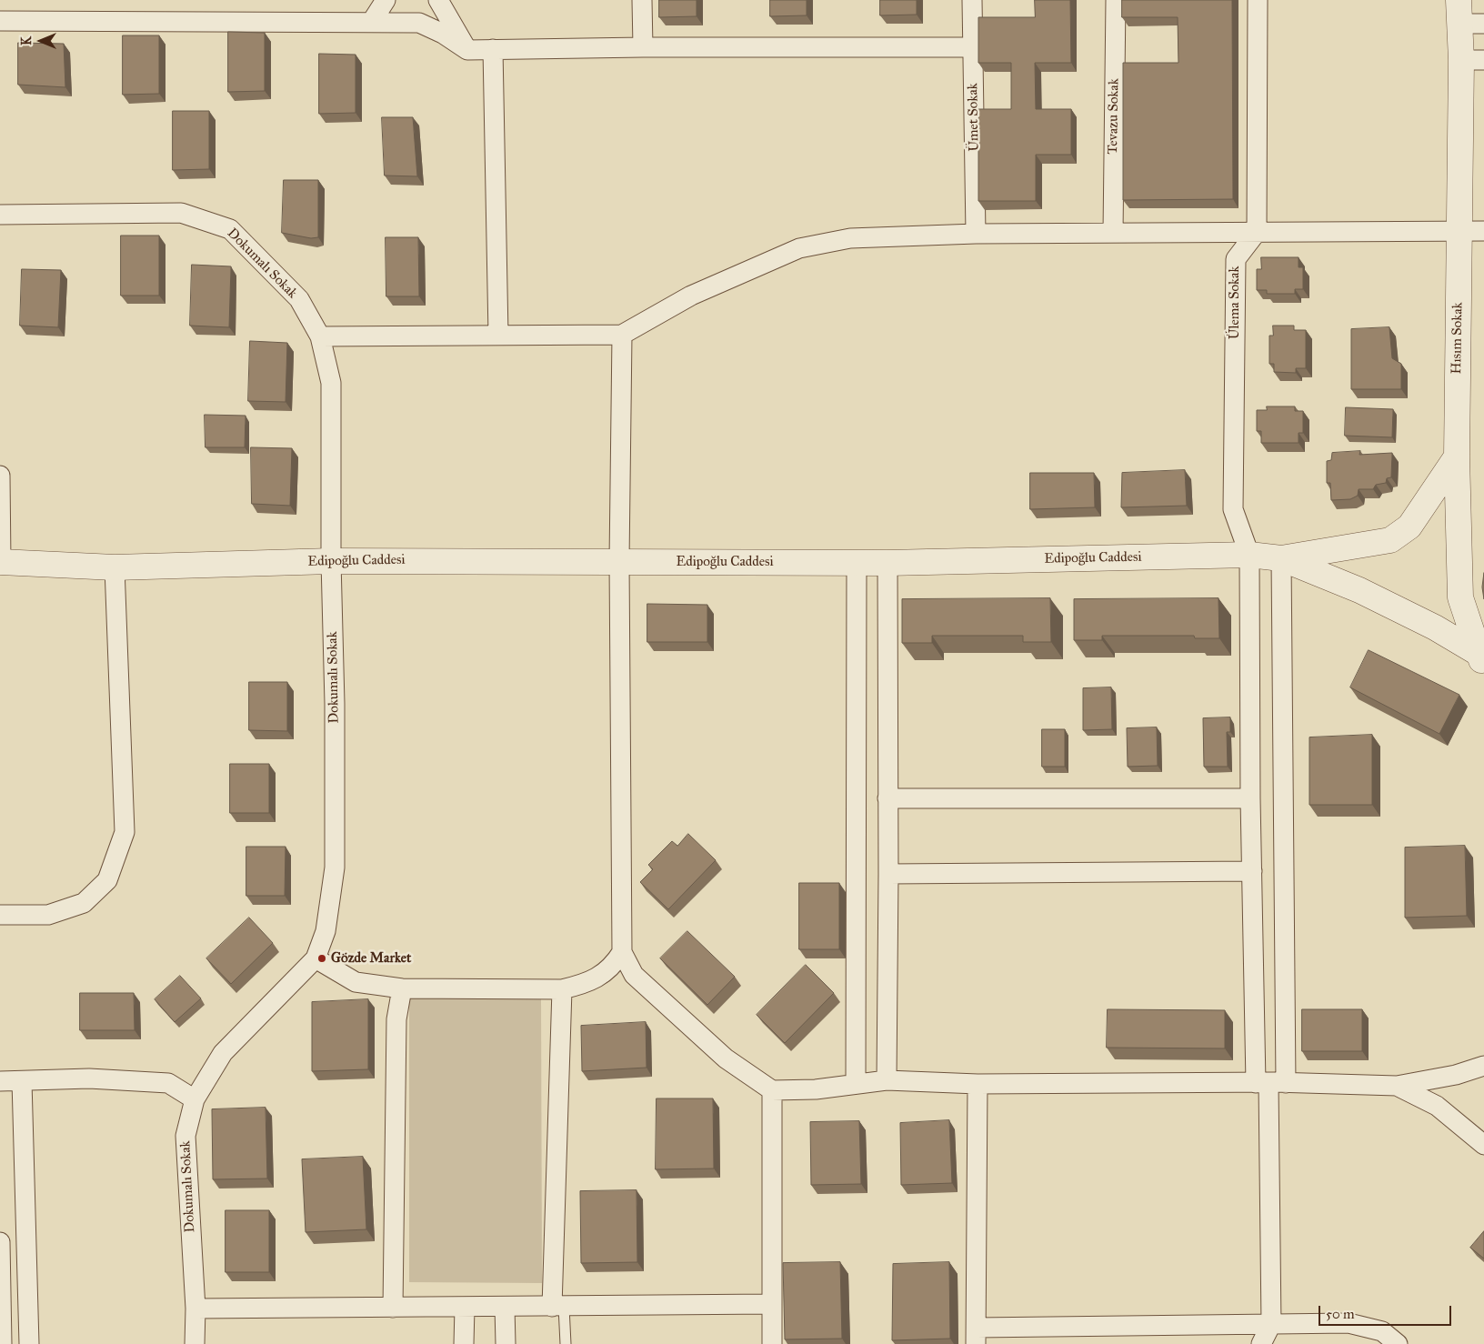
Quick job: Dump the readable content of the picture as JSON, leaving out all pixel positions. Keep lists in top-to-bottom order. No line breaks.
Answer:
{"streets":{"street":["Tevazu Sokak","Ümet Sokak","Dokumalı Sokak","Ülema Sokak","Hısım Sokak","Edipoğlu Caddesi"]},"crossings":[["Dokumalı Sokak","Edipoğlu Caddesi"],["Ülema Sokak","Edipoğlu Caddesi"],["Hısım Sokak","Edipoğlu Caddesi"]],"places":["Gözde Market"],"scale_bar":"50 m","north":"left"}
